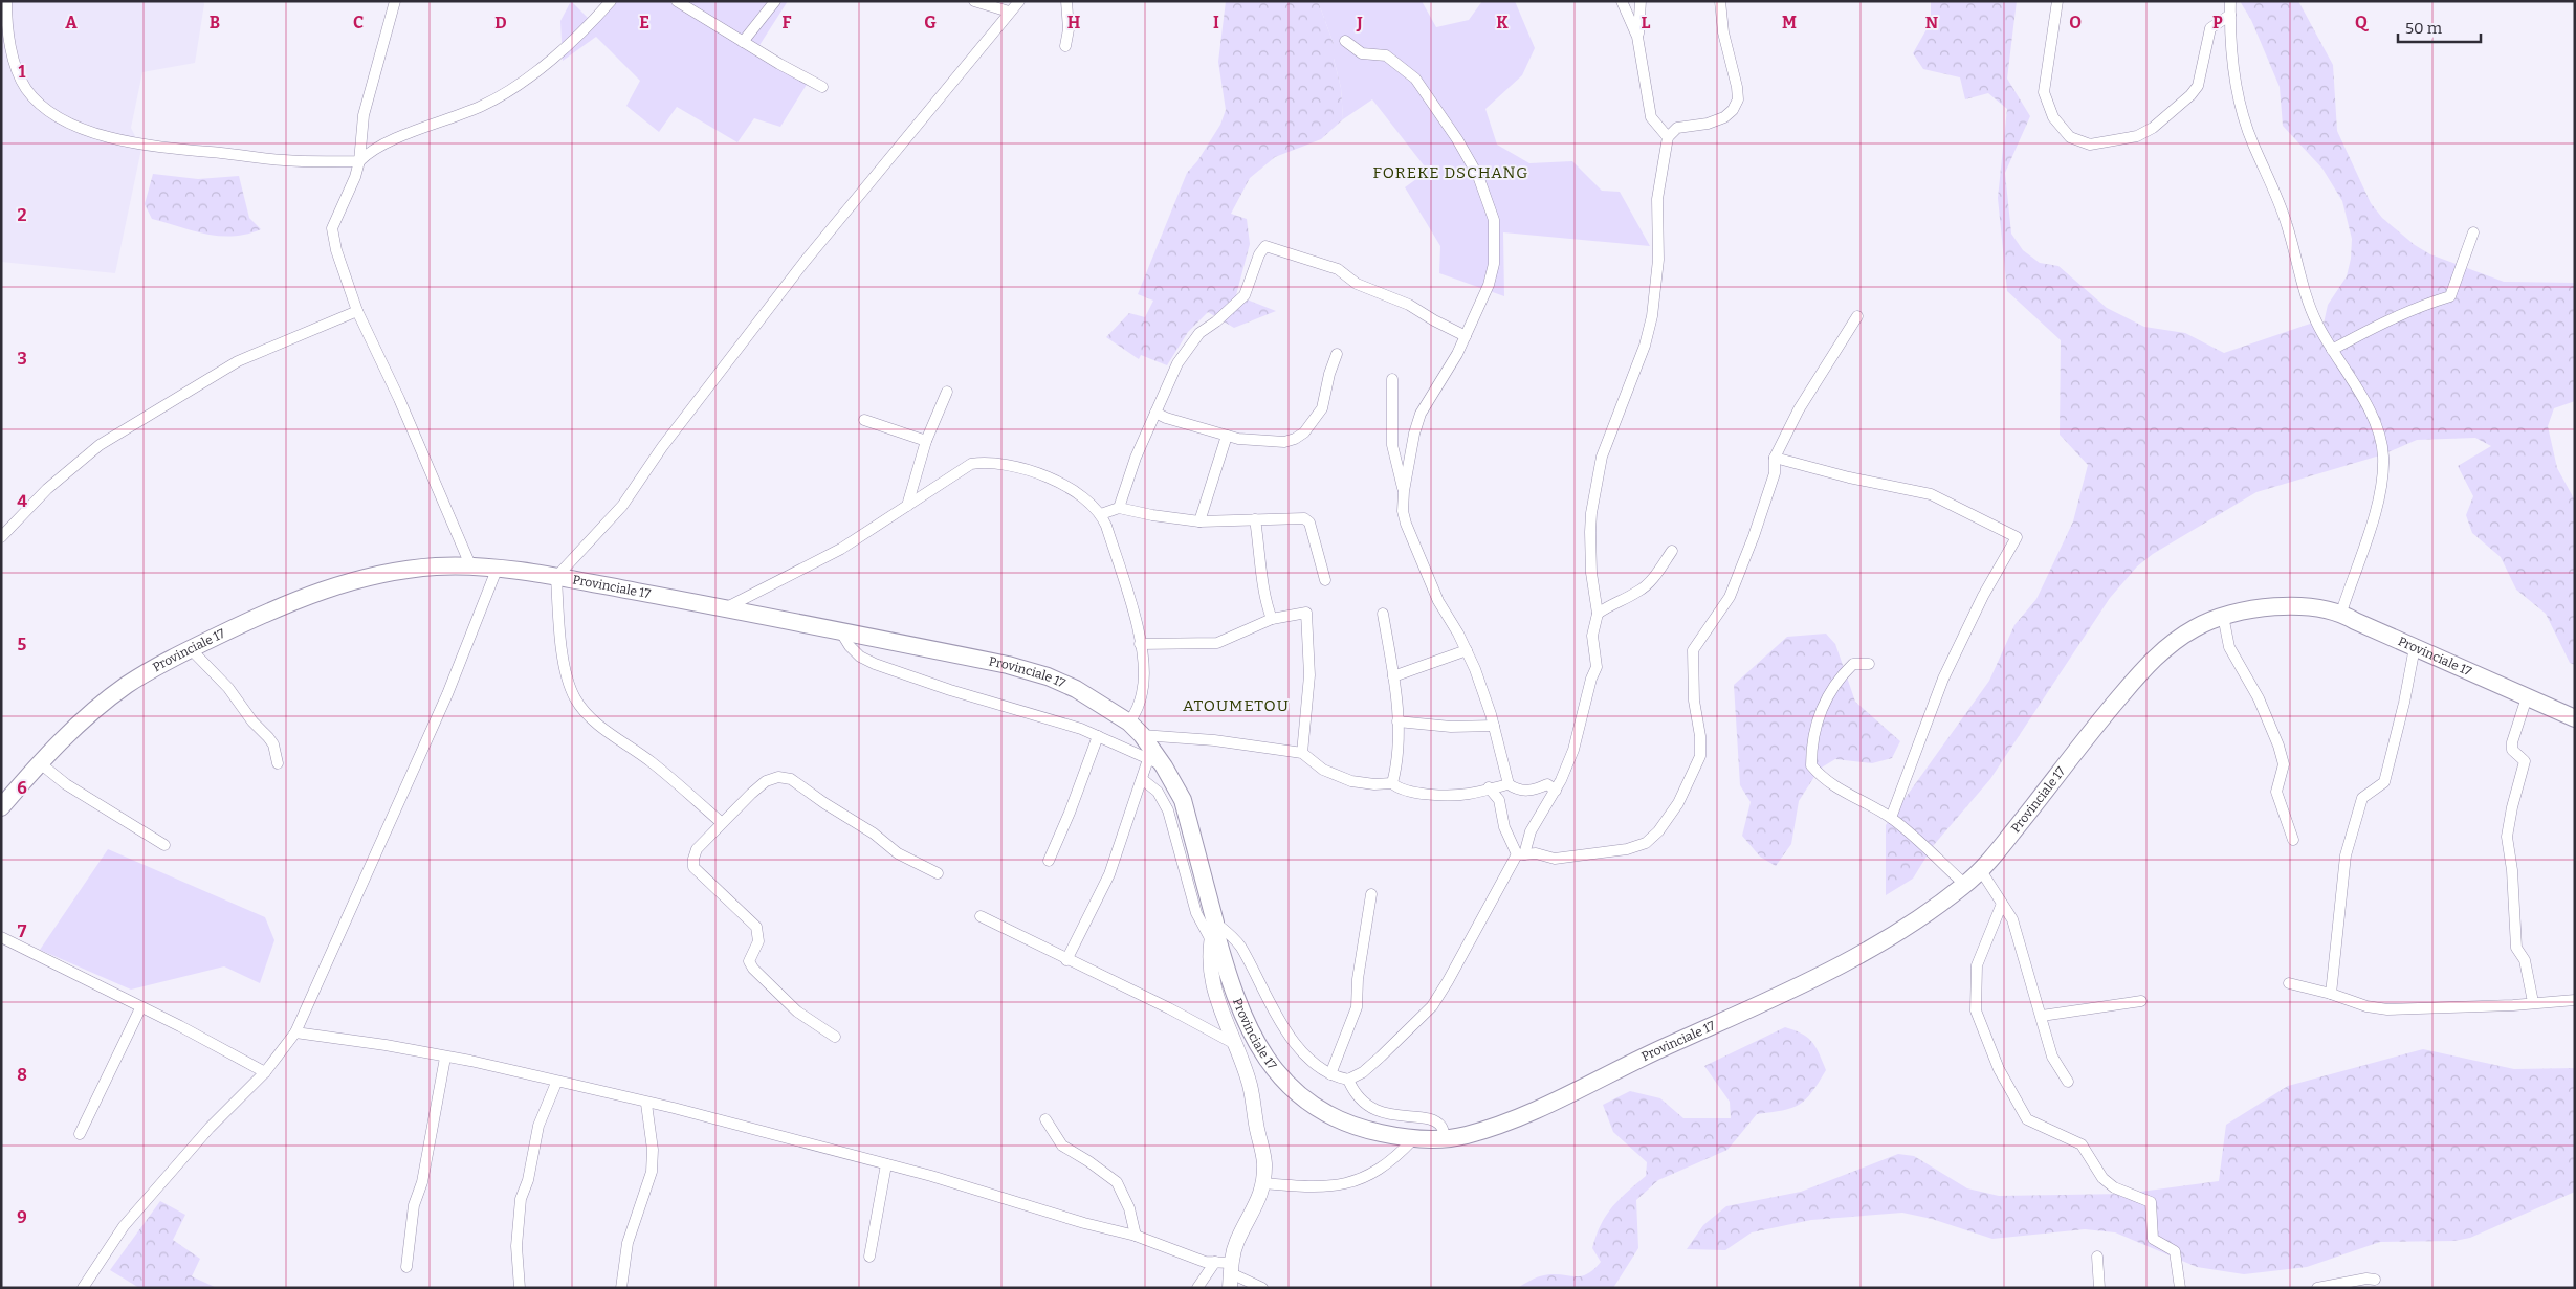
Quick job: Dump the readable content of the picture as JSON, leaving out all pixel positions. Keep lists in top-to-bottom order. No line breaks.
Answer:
{"streets":{"main road":["Provinciale 17"]},"districts":["FOREKE DSCHANG","ATOUMETOU"],"scale_bar":"50 m","grid":{"columns":["A","B","C","D","E","F","G","H","I","J","K","L","M","N","O","P","Q"],"rows":["1","2","3","4","5","6","7","8","9"]}}
